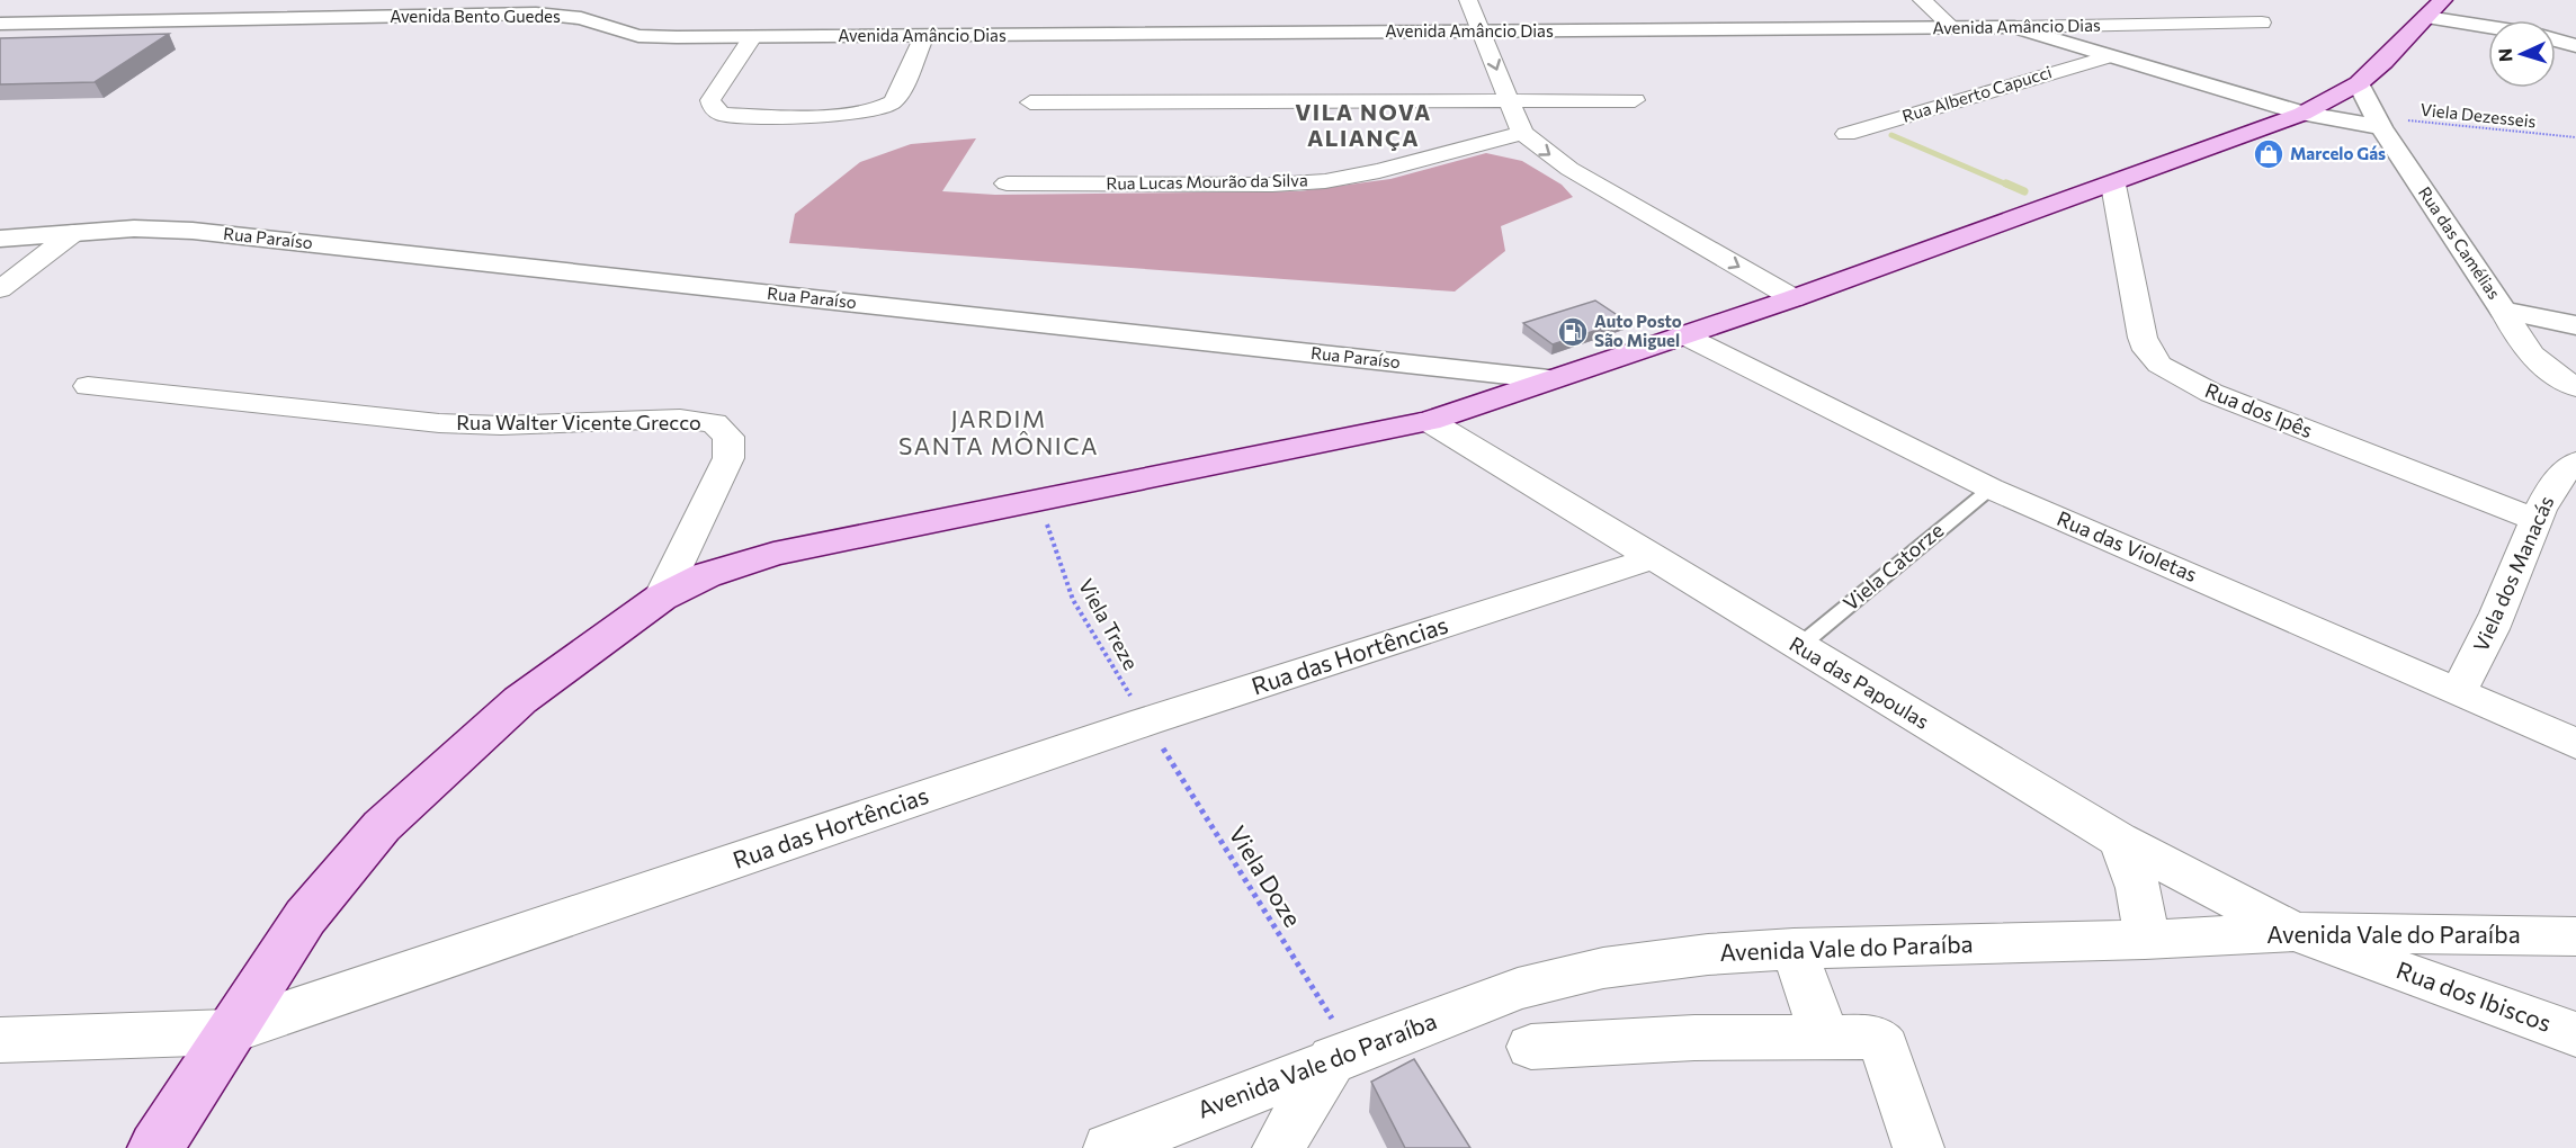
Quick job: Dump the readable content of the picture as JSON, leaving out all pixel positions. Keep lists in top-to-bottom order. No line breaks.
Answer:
{"streets":{"street":["Avenida Bento Guedes","Avenida Amâncio Dias","Rua Alberto Capucci","Rua Lucas Mourão da Silva","Rua Paraíso","Rua das Camélias","Rua dos Ipês","Rua Walter Vicente Grecco","Rua das Violetas","Viela dos Manacás","Rua das Hortências","Rua das Papoulas","Avenida Vale do Paraíba","Rua dos Ibiscos"],"lane":["Viela Catorze"],"path":["Viela Dezesseis","Viela Treze","Viela Doze"]},"crossings":[["Avenida Bento Guedes","Avenida Amâncio Dias"],["Viela Dezesseis","Rua das Camélias"],["Rua dos Ipês","Viela dos Manacás"],["Rua das Violetas","Viela Catorze"],["Rua das Violetas","Viela dos Manacás"],["Viela Catorze","Rua das Papoulas"],["Viela Treze","Rua das Hortências"],["Viela Treze","Viela Doze"],["Rua das Hortências","Rua das Papoulas"],["Rua das Hortências","Viela Doze"],["Rua das Papoulas","Avenida Vale do Paraíba"],["Rua das Papoulas","Rua dos Ibiscos"],["Viela Doze","Avenida Vale do Paraíba"],["Avenida Vale do Paraíba","Rua dos Ibiscos"]],"districts":["VILA NOVA ALIANÇA","JARDIM SANTA MÔNICA"],"places":{"shop":["Marcelo Gás"],"fuel station":["Auto Posto São Miguel"]},"north":"left"}
